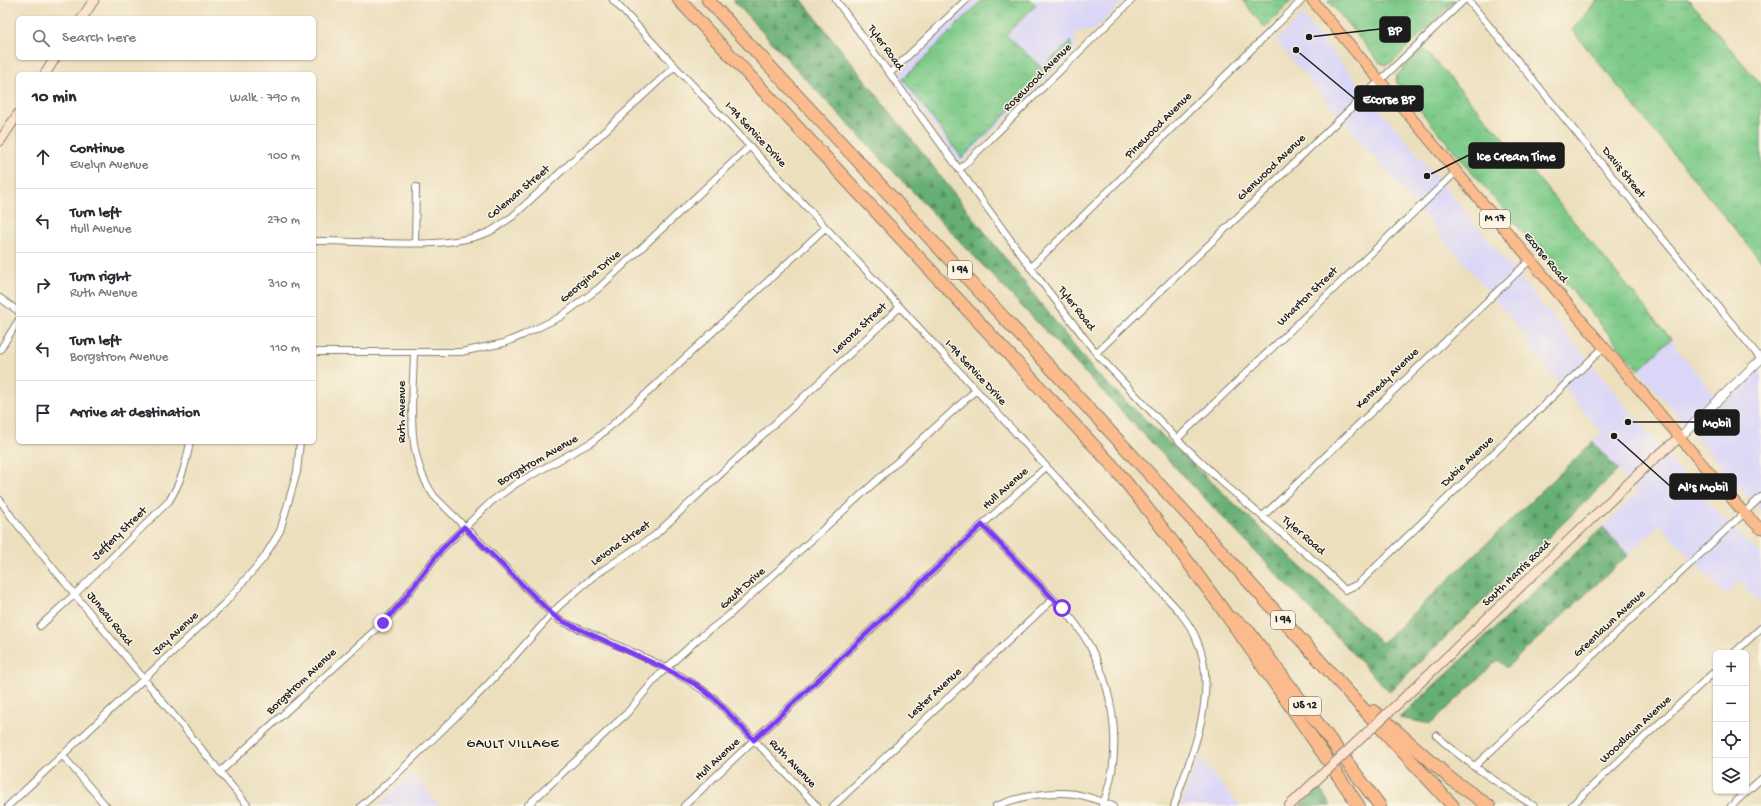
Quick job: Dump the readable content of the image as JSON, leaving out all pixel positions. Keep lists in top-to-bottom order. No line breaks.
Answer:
{"streets":{"highway":["I 94","US 12"],"main road":["M 17","Ecorse Road","South Harris Road"],"street":["Tyler Road","Rosewood Avenue","Pinewood Avenue","I-94 Service Drive","Glenwood Avenue","Davis Street","Coleman Street","Georgina Drive","Wharton Street","Levona Street","Kennedy Avenue","Ruth Avenue","Borgstrom Avenue","Dubie Avenue","Hull Avenue","Jeffery Street","Gault Drive","Juneau Road","Greenlawn Avenue","Jay Avenue","Lester Avenue","Woodlawn Avenue"]},"crossings":[["Tyler Road","Rosewood Avenue"],["Tyler Road","Pinewood Avenue"],["Tyler Road","Glenwood Avenue"],["Tyler Road","Wharton Street"],["Tyler Road","Kennedy Avenue"],["Tyler Road","Dubie Avenue"],["I-94 Service Drive","Coleman Street"],["I-94 Service Drive","Georgina Drive"],["I-94 Service Drive","Levona Street"],["I-94 Service Drive","Borgstrom Avenue"],["I-94 Service Drive","Hull Avenue"],["I-94 Service Drive","Gault Drive"],["Glenwood Avenue","Ecorse Road"],["Davis Street","South Harris Road"],["Ecorse Road","Wharton Street"],["Ecorse Road","Kennedy Avenue"],["Ecorse Road","Dubie Avenue"],["Ecorse Road","South Harris Road"],["Ecorse Road","Greenlawn Avenue"],["I 94","US 12"],["Georgina Drive","Ruth Avenue"],["Levona Street","Ruth Avenue"],["Ruth Avenue","Borgstrom Avenue"],["Ruth Avenue","Hull Avenue"],["Ruth Avenue","Gault Drive"],["Borgstrom Avenue","Juneau Road"],["Jeffery Street","Juneau Road"],["Juneau Road","Jay Avenue"]],"districts":["GAULT VILLAGE"],"places":["BP","Ecorse BP","Ice Cream Time","Mobil","Al's Mobil"],"page":{"search":"Search here","heading":["10 min","Walk · 790 m"],"list":[["Continue","Evelyn Avenue","100 m"],["Turn left","Hull Avenue","270 m"],["Turn right","Ruth Avenue","310 m"],["Turn left","Borgstrom Avenue","110 m"],"Arrive at destination"],"map_buttons":["+","−"]}}
